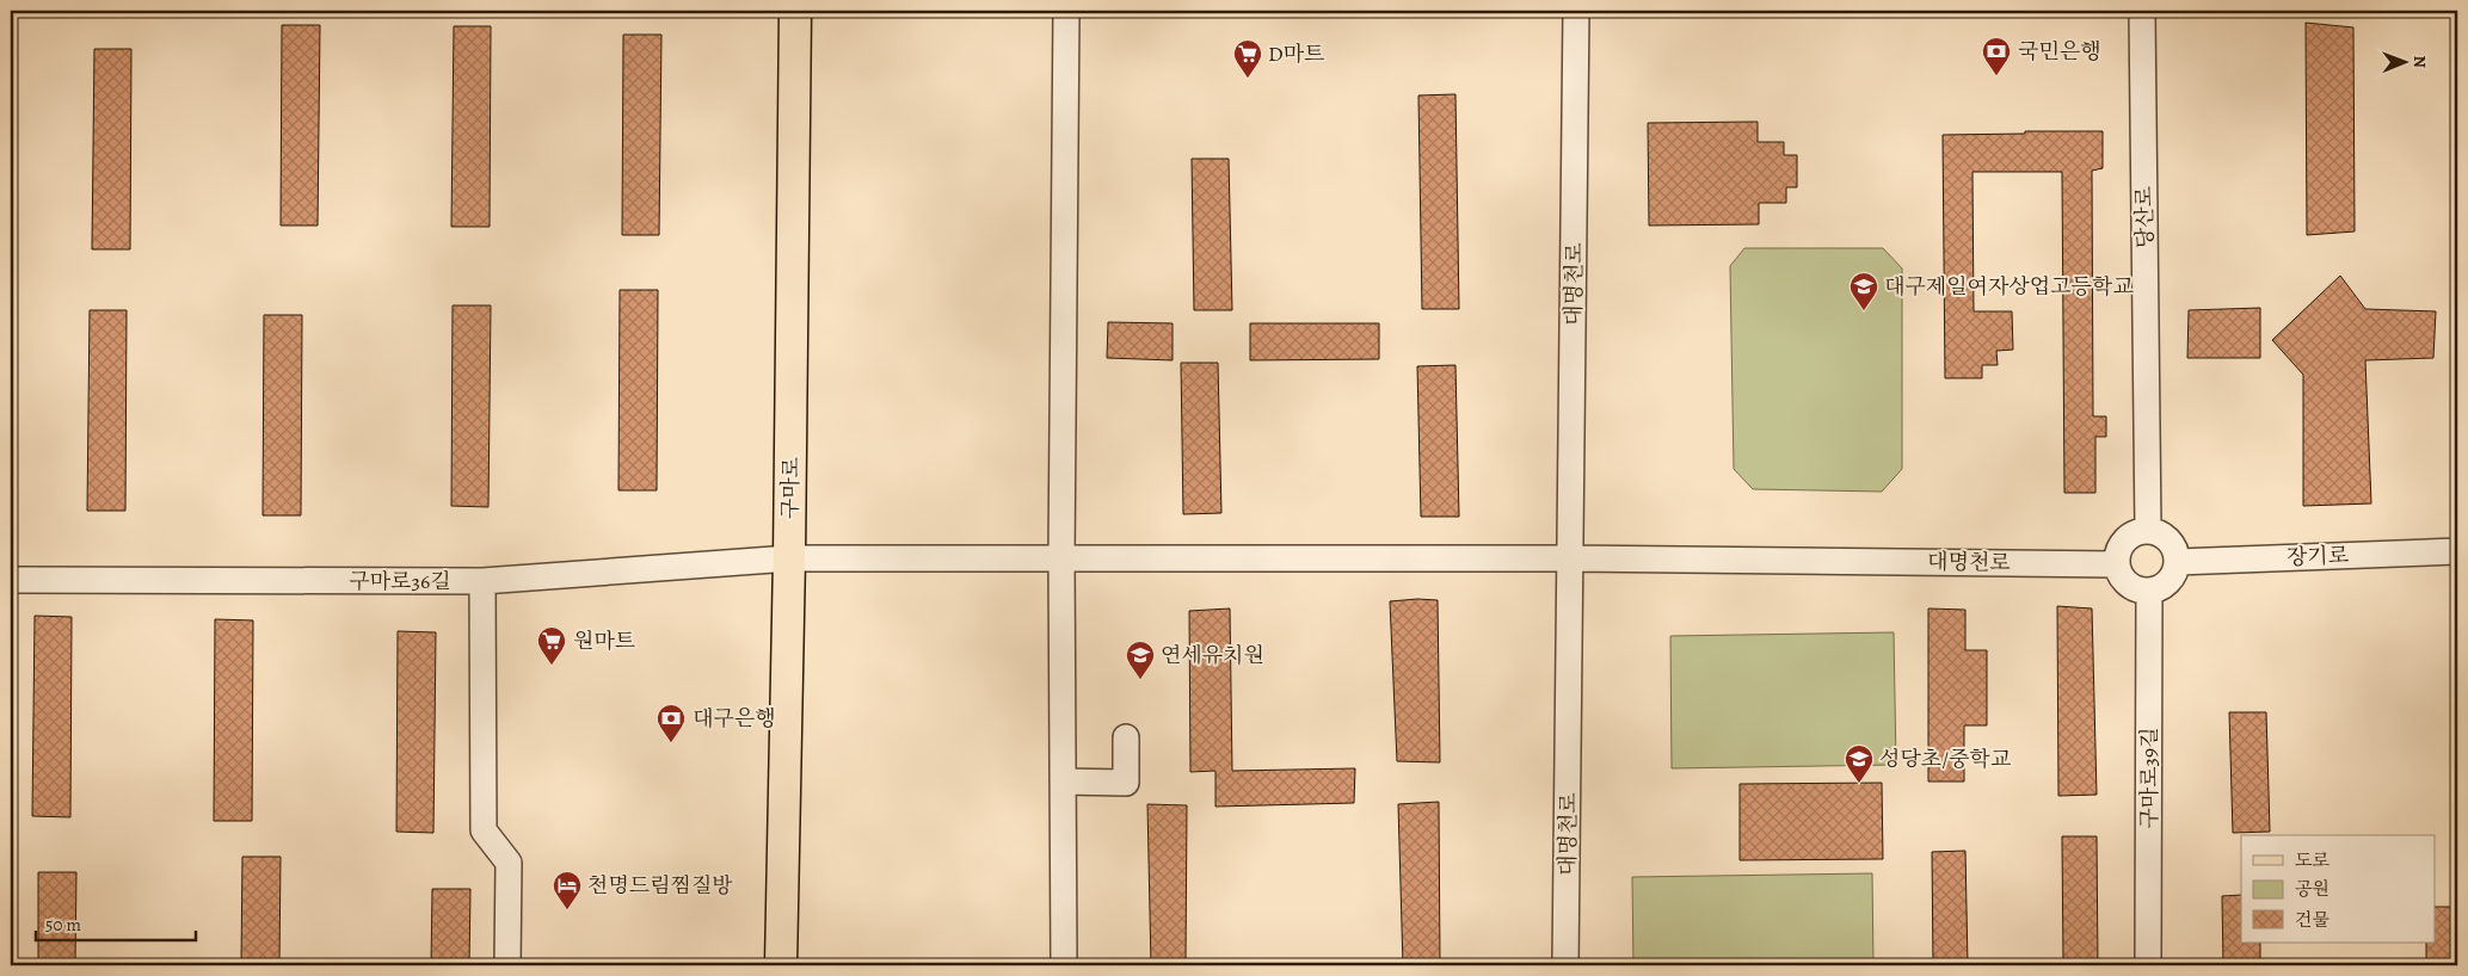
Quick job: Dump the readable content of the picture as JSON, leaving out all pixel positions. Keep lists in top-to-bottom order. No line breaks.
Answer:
{"streets":{"main road":["구마로"],"street":["당산로","대명천로","장기로","구마로36길","구마로39길"]},"crossings":[["당산로","대명천로"],["당산로","장기로"],["당산로","구마로39길"],["대명천로","장기로"],["대명천로","구마로36길"],["대명천로","구마로39길"],["구마로","구마로36길"],["장기로","구마로39길"]],"places":{"bank":["국민은행","대구은행"],"supermarket":["D마트","원마트"],"school or university":["대구제일여자상업고등학교","연세유치원","성당초/중학교"],"hotel":["천명드림찜질방"]},"legend":["도로","공원","건물"],"scale_bar":"50 m","north":"right"}
